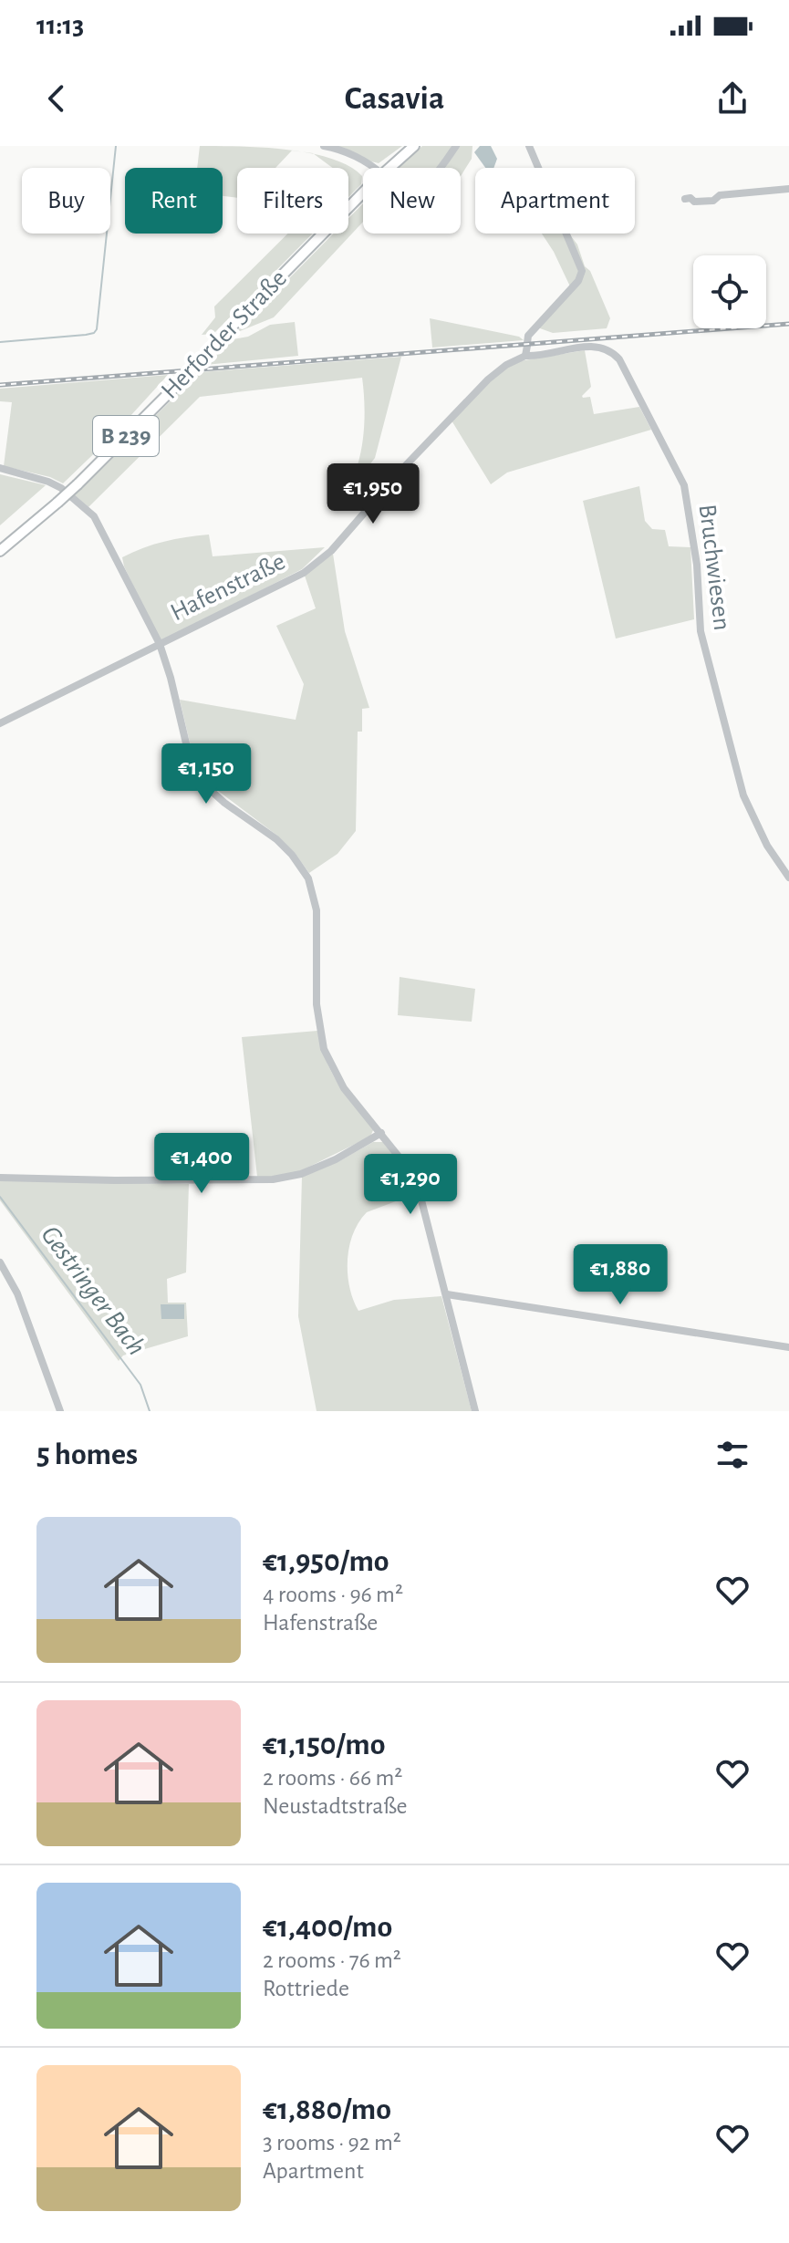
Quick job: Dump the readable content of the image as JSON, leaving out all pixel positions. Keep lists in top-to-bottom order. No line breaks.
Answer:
{"streets":{"main road":["Herforder Straße","B 239"],"street":["Bruchwiesen","Hafenstraße"]},"crossings":[["Bruchwiesen","Hafenstraße"]],"water":["Gestringer Bach"],"page":{"status":"11:13","header":"Casavia","chip":["Buy","Rent","Filters","New","Apartment"],"price":["€1,950","€1,150","€1,400","€1,290","€1,880"],"heading":"5 homes","list":[{"name":"€1,950/mo","note":"4 rooms · 96 m² · Hafenstraße"},{"name":"€1,150/mo","note":"2 rooms · 66 m² · Neustadtstraße"},{"name":"€1,400/mo","note":"2 rooms · 76 m² · Rottriede"},{"name":"€1,880/mo","note":"3 rooms · 92 m² · Apartment"}]}}
